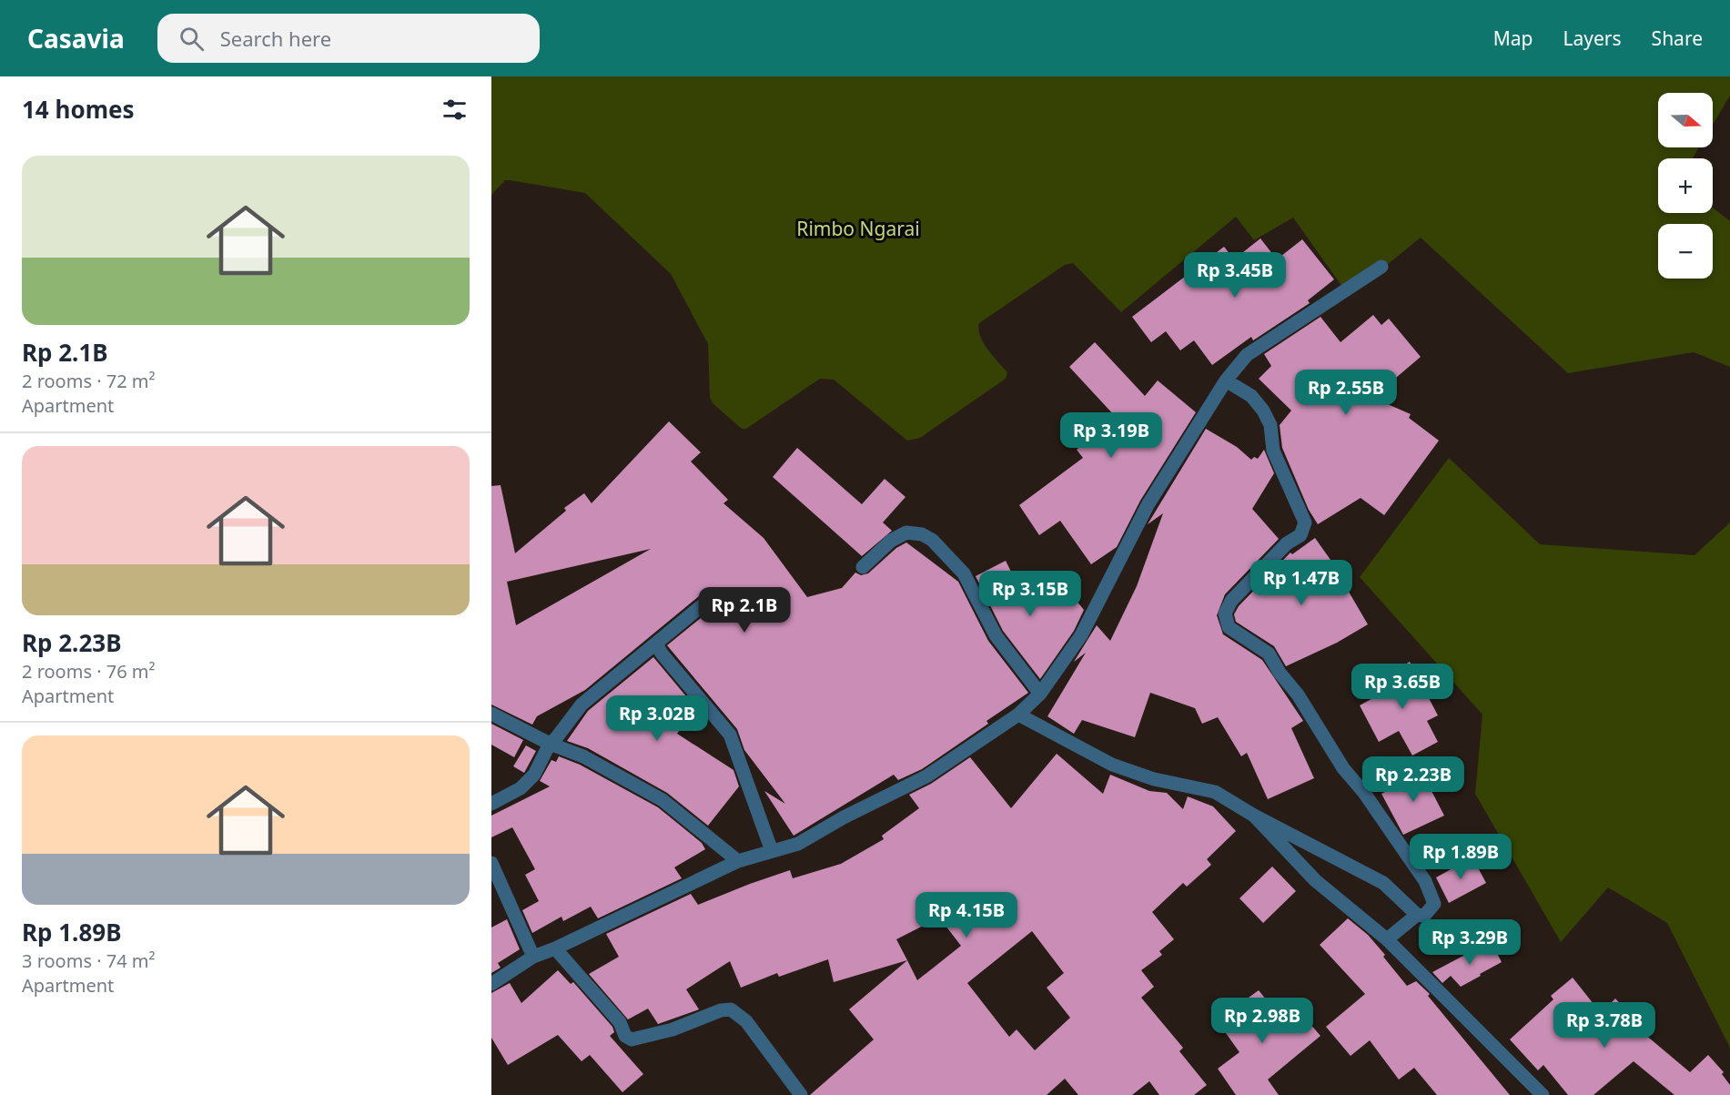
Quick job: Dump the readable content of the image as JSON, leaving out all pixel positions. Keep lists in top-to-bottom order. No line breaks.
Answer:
{"parks":["Rimbo Ngarai"],"north":"right","page":{"header":"Casavia","search":"Search here","nav":["Map","Layers","Share"],"heading":"14 homes","map_buttons":["+","−"],"list":[{"name":"Rp 2.1B","note":"2 rooms · 72 m² · Apartment"},{"name":"Rp 2.23B","note":"2 rooms · 76 m² · Apartment"},{"name":"Rp 1.89B","note":"3 rooms · 74 m² · Apartment"}],"price":["Rp 3.45B","Rp 2.55B","Rp 3.19B","Rp 1.47B","Rp 3.15B","Rp 2.1B","Rp 3.65B","Rp 3.02B","Rp 2.23B","Rp 1.89B","Rp 4.15B","Rp 3.29B","Rp 2.98B","Rp 3.78B"]}}
